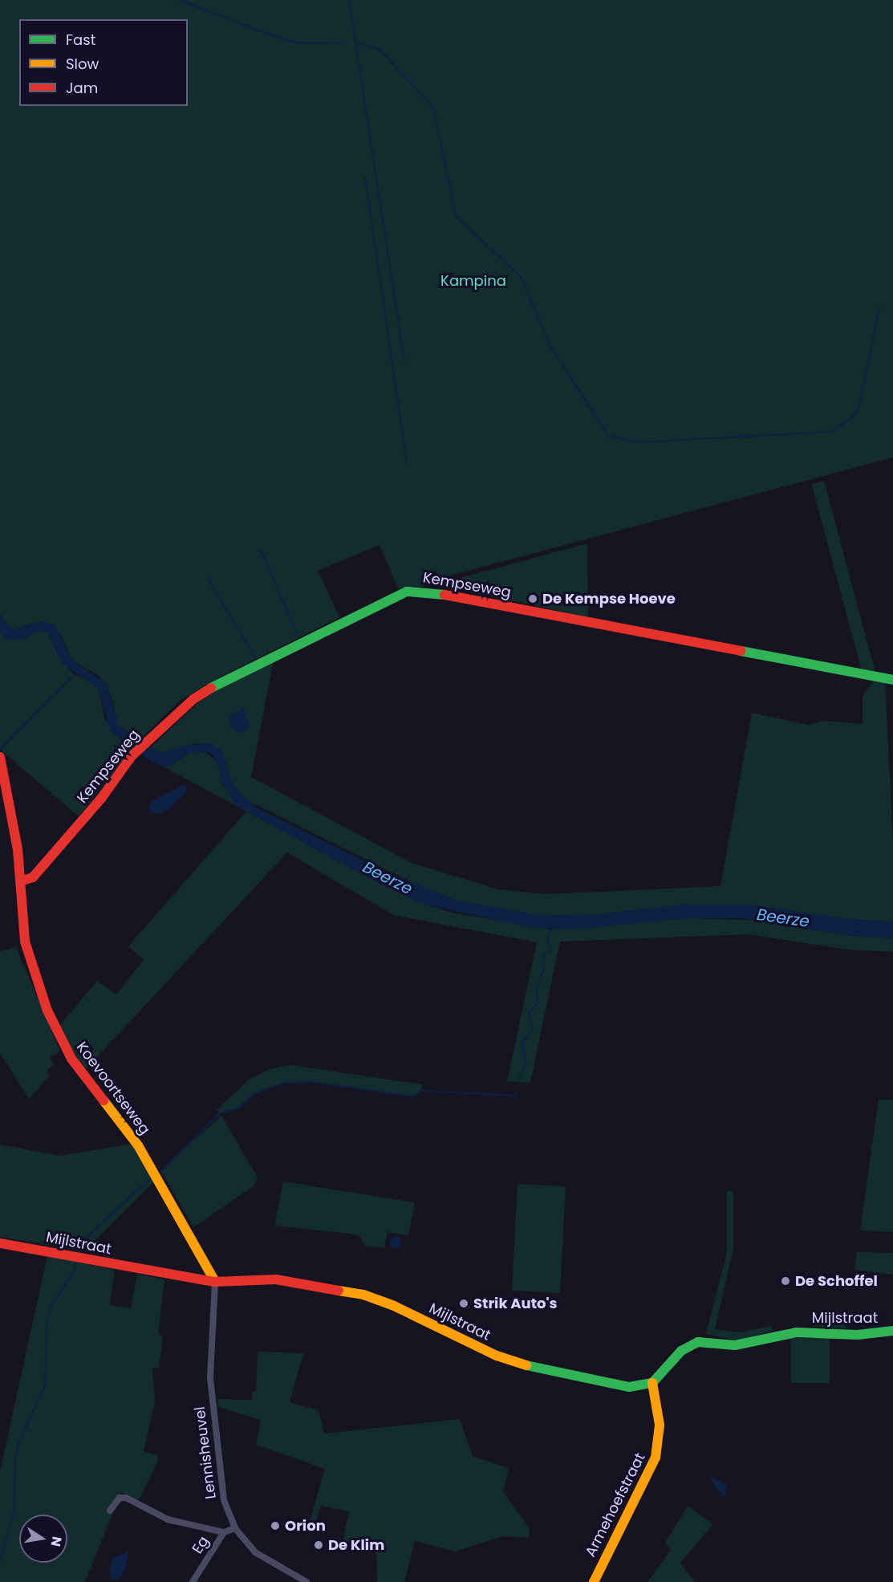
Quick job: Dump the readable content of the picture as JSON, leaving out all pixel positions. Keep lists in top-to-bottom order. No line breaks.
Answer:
{"streets":{"street":["Kempseweg","Koevoortseweg","Mijlstraat","Lennisheuvel","Armehoefstraat","Eg"]},"crossings":[["Kempseweg","Koevoortseweg"],["Koevoortseweg","Mijlstraat"],["Koevoortseweg","Lennisheuvel"],["Mijlstraat","Lennisheuvel"],["Mijlstraat","Armehoefstraat"],["Lennisheuvel","Eg"]],"water":["Beerze"],"parks":["Kampina"],"places":["De Kempse Hoeve","De Schoffel","Strik Auto's","Orion","De Klim"],"legend":["Fast","Slow","Jam"],"north":"right"}
